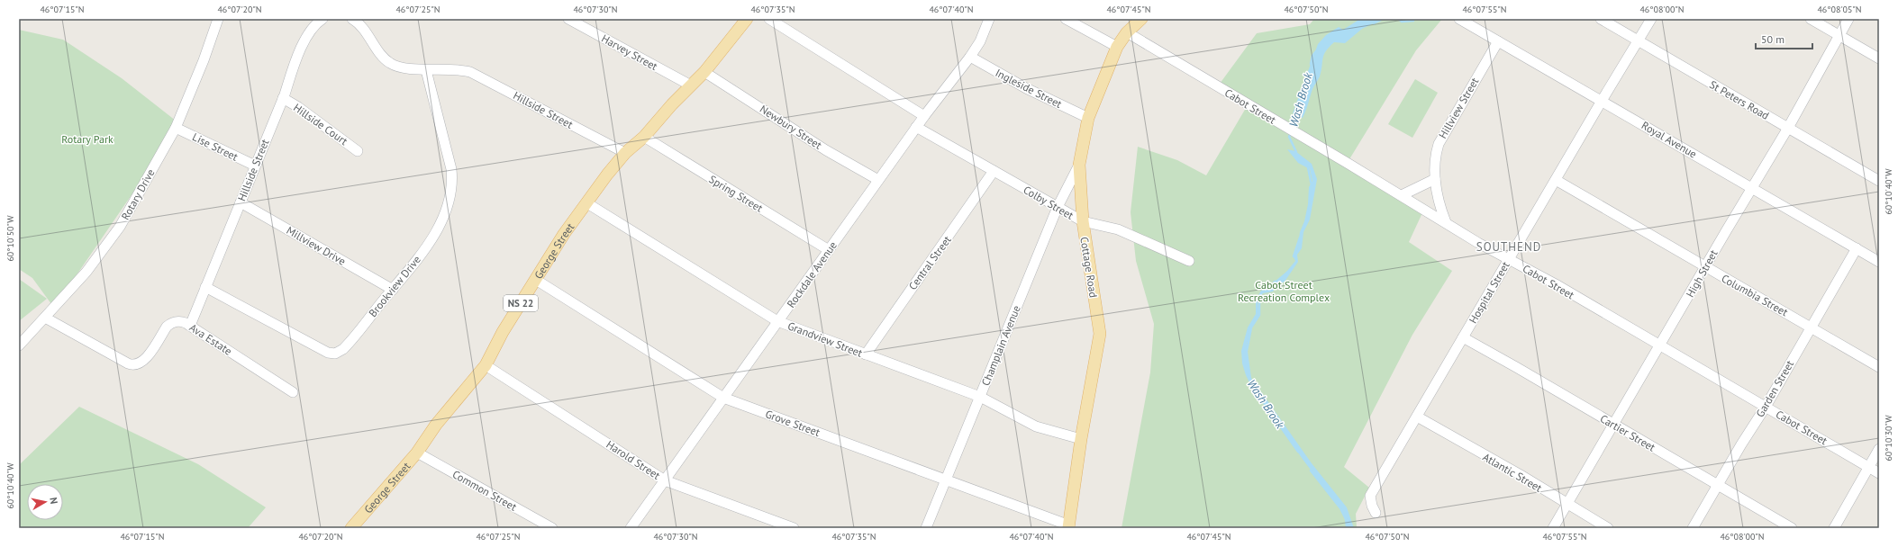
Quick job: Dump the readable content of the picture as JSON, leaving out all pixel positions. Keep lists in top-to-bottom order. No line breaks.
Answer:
{"streets":{"main road":["George Street","Cottage Road","NS 22"],"street":["Harvey Street","Ingleside Street","St Peters Road","Cabot Street","Hillview Street","Hillside Street","Hillside Court","Newbury Street","Royal Avenue","Lise Street","Spring Street","Rotary Drive","Colby Street","Millview Drive","Central Street","High Street","Rockdale Avenue","Brookview Drive","Hospital Street","Columbia Street","Ava Estate","Grandview Street","Champlain Avenue","Garden Street","Grove Street","Cartier Street","Harold Street","Atlantic Street","Common Street"]},"crossings":[["Harvey Street","George Street"],["Ingleside Street","Cottage Road"],["Ingleside Street","Rockdale Avenue"],["St Peters Road","High Street"],["St Peters Road","Hospital Street"],["Cabot Street","Hillview Street"],["Cabot Street","Cottage Road"],["Cabot Street","High Street"],["Cabot Street","Hospital Street"],["Cabot Street","Garden Street"],["Hillview Street","Royal Avenue"],["Hillside Street","Hillside Court"],["Hillside Street","Lise Street"],["Hillside Street","Millview Drive"],["Hillside Street","George Street"],["Hillside Street","Brookview Drive"],["Hillside Street","Ava Estate"],["Newbury Street","George Street"],["Newbury Street","Rockdale Avenue"],["Royal Avenue","High Street"],["Royal Avenue","Hospital Street"],["Royal Avenue","Garden Street"],["Lise Street","Rotary Drive"],["Spring Street","George Street"],["Spring Street","Rockdale Avenue"],["Rotary Drive","Ava Estate"],["Colby Street","Central Street"],["Colby Street","Cottage Road"],["Colby Street","Rockdale Avenue"],["Colby Street","Champlain Avenue"],["Millview Drive","Brookview Drive"],["George Street","Grandview Street"],["George Street","Grove Street"],["George Street","Harold Street"],["George Street","Common Street"],["Central Street","Grandview Street"],["Cottage Road","Grandview Street"],["Cottage Road","Champlain Avenue"],["Cottage Road","Grove Street"],["High Street","Columbia Street"],["High Street","Cartier Street"],["High Street","Atlantic Street"],["Rockdale Avenue","Grandview Street"],["Rockdale Avenue","Grove Street"],["Rockdale Avenue","Harold Street"],["Hospital Street","Columbia Street"],["Hospital Street","Cartier Street"],["Hospital Street","Atlantic Street"],["Columbia Street","Garden Street"],["Grandview Street","Champlain Avenue"],["Champlain Avenue","Grove Street"],["Garden Street","Cartier Street"]],"districts":["SOUTHEND"],"water":["Wash Brook"],"parks":["Rotary Park","Cabot Street Recreation Complex"],"scale_bar":"50 m","north":"right","coordinates":["46°07'15\"N","46°07'20\"N","46°07'25\"N","46°07'30\"N","46°07'35\"N","46°07'40\"N","46°07'45\"N","46°07'50\"N","46°07'55\"N","46°08'00\"N","46°08'05\"N","60°10'40\"W","60°10'50\"W","60°10'30\"W"]}
